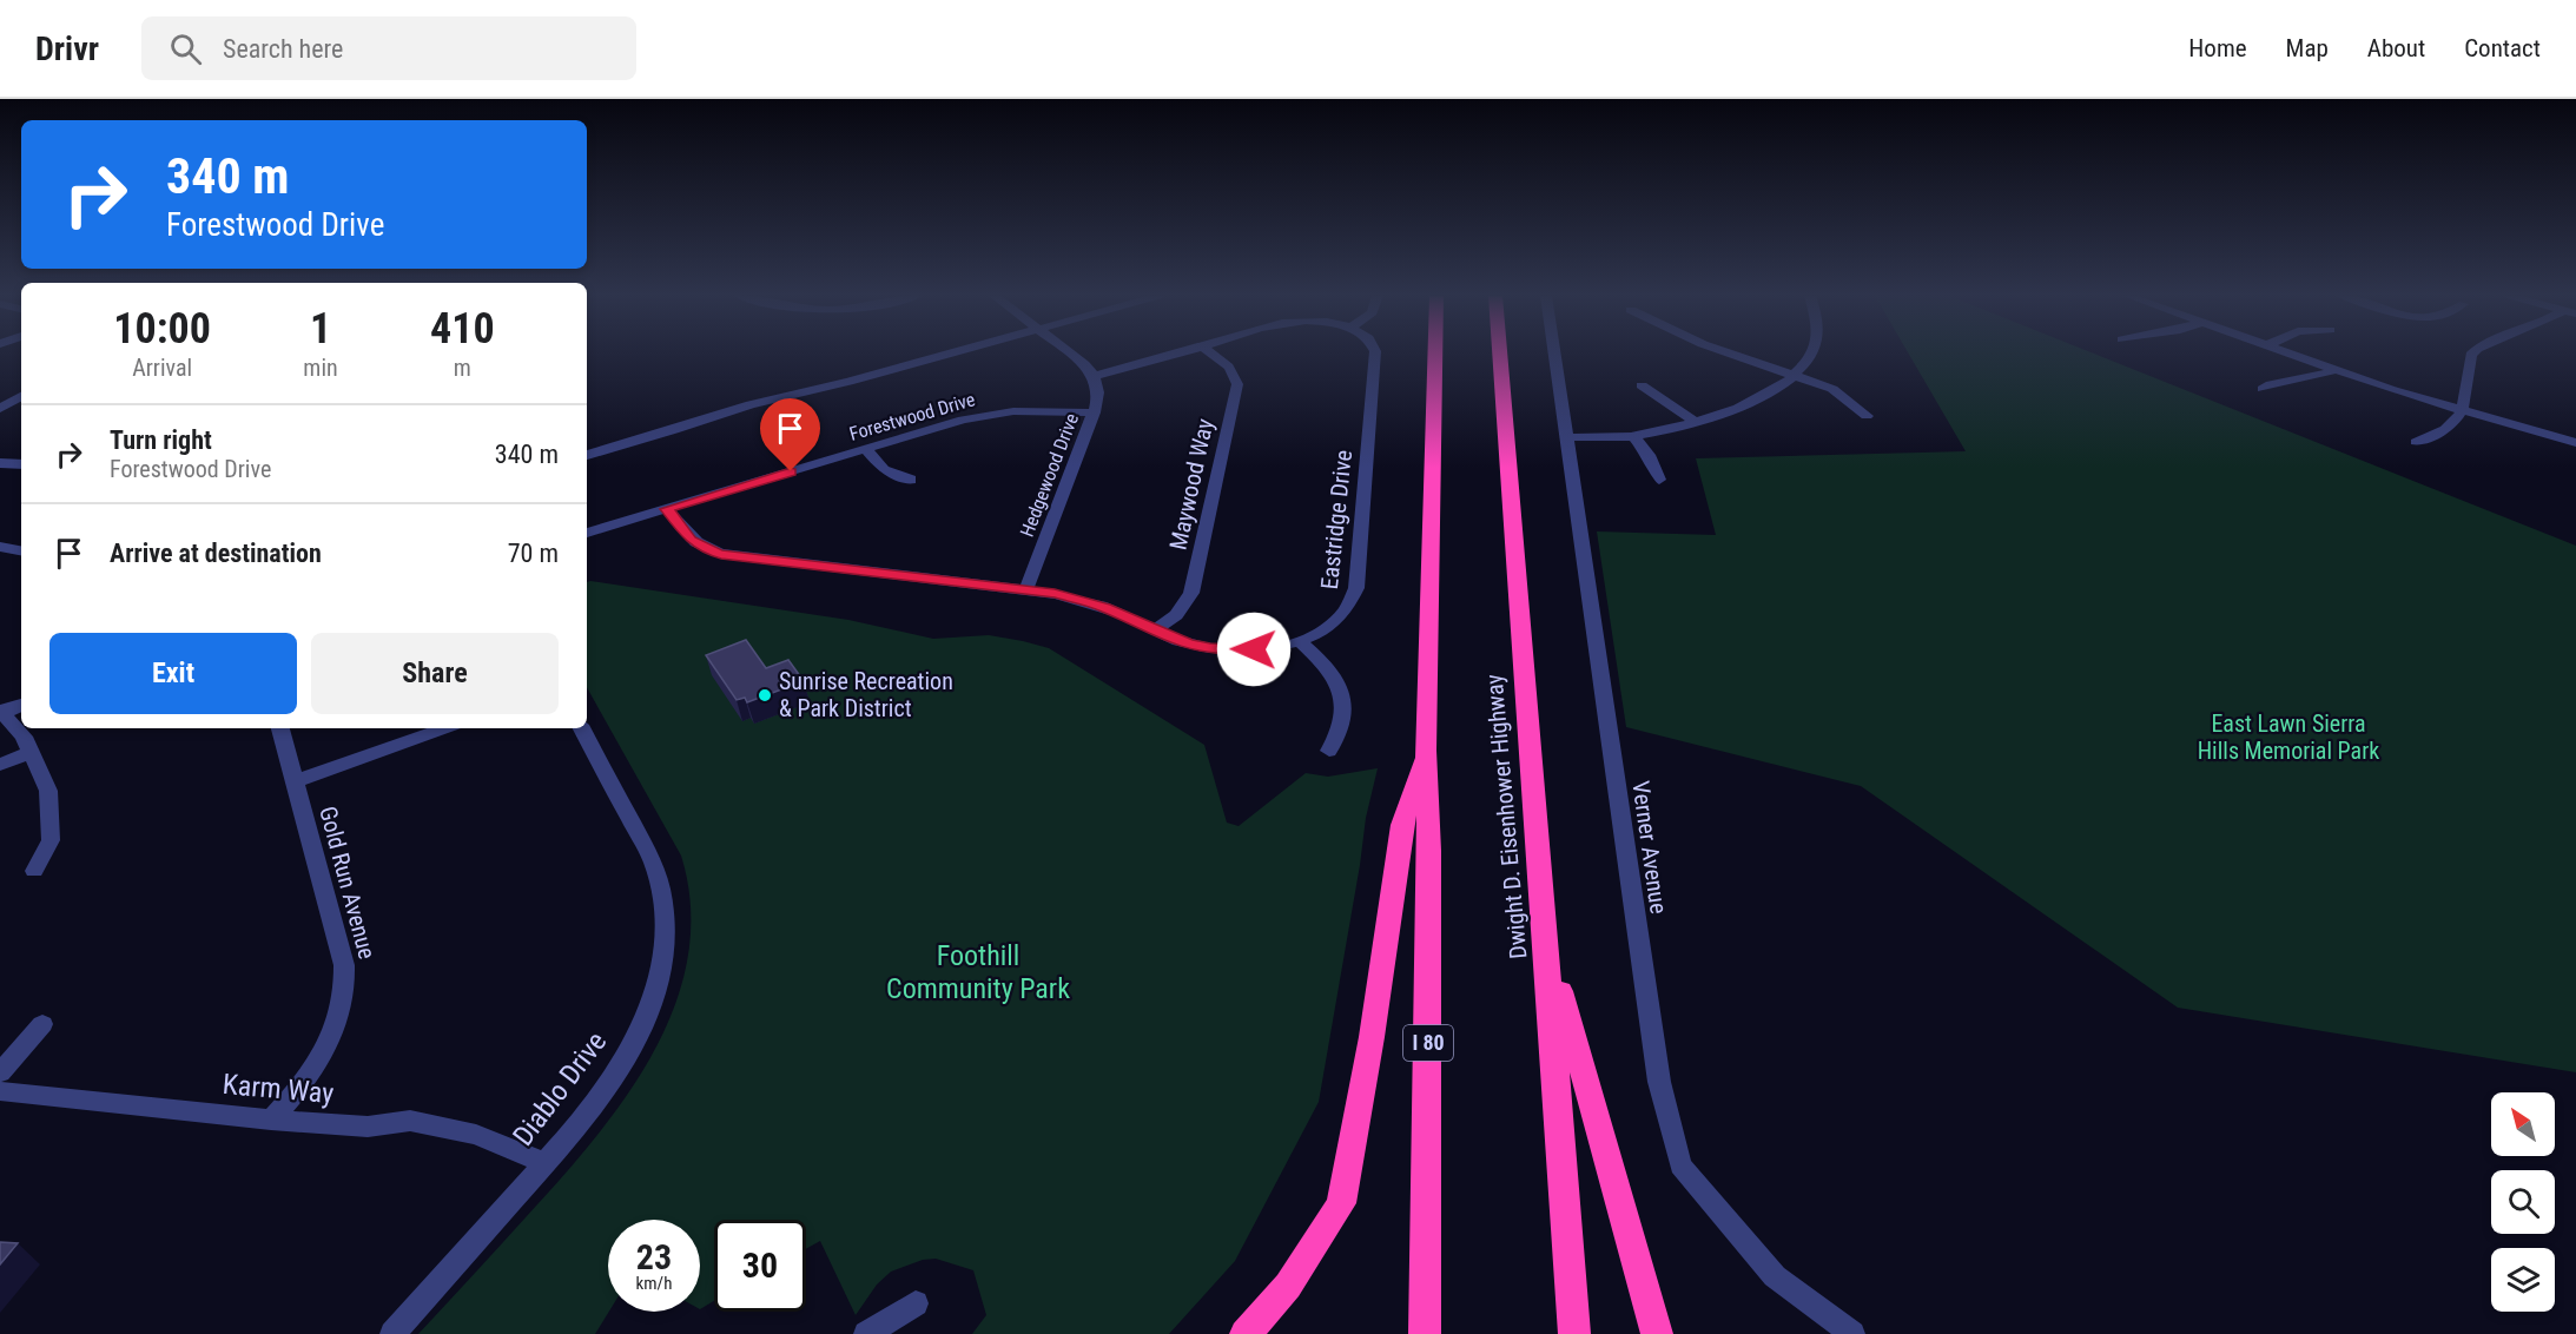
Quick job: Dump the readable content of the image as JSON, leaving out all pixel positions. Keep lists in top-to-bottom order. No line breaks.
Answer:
{"streets":{"highway":["Dwight D. Eisenhower Highway","I 80"],"street":["Forestwood Drive","Hedgewood Drive","Maywood Way","Eastridge Drive","Verner Avenue","Gold Run Avenue","Karm Way","Diablo Drive"]},"crossings":[["Forestwood Drive","Hedgewood Drive"],["Forestwood Drive","Eastridge Drive"],["Hedgewood Drive","Eastridge Drive"],["Maywood Way","Eastridge Drive"],["Gold Run Avenue","Karm Way"],["Karm Way","Diablo Drive"]],"parks":["East Lawn Sierra Hills Memorial Park","Foothill Community Park"],"places":["Sunrise Recreation & Park District"],"north":"top left","page":{"header":"Drivr","search":"Search here","nav":["Home","Map","About","Contact"],"turn":["340 m","Forestwood Drive"],"eta":["10:00","Arrival","1","min","410","m"],"list":[{"name":"Turn right","note":"Forestwood Drive","value":"340 m"},{"name":"Arrive at destination","value":"70 m"}],"buttons":["Exit","Share"],"speed":"23 km/h","limit":"30"}}
